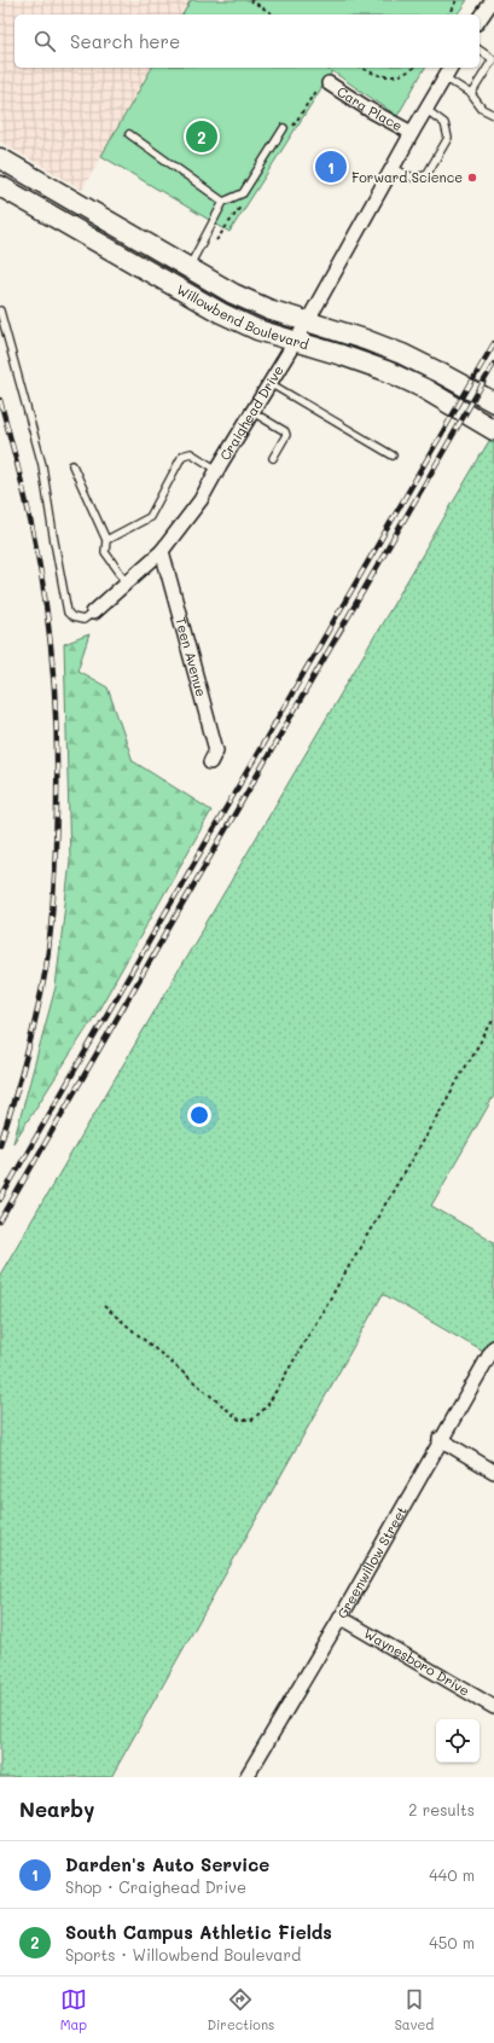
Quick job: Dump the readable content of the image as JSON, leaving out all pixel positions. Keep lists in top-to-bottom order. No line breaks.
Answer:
{"streets":{"main road":["Willowbend Boulevard"],"street":["Cara Place","Craighead Drive","Teen Avenue","Greenwillow Street","Waynesboro Drive"]},"crossings":[["Cara Place","Craighead Drive"],["Willowbend Boulevard","Craighead Drive"],["Craighead Drive","Teen Avenue"],["Greenwillow Street","Waynesboro Drive"]],"places":["Forward Science"],"page":{"search":"Search here","pins":["2","1"],"heading":["Nearby","2 results"],"list":[{"mark":"1","name":"Darden's Auto Service","note":"Shop · Craighead Drive","value":"440 m"},{"mark":"2","name":"South Campus Athletic Fields","note":"Sports · Willowbend Boulevard","value":"450 m"}],"nav":["Map","Directions","Saved"]}}
